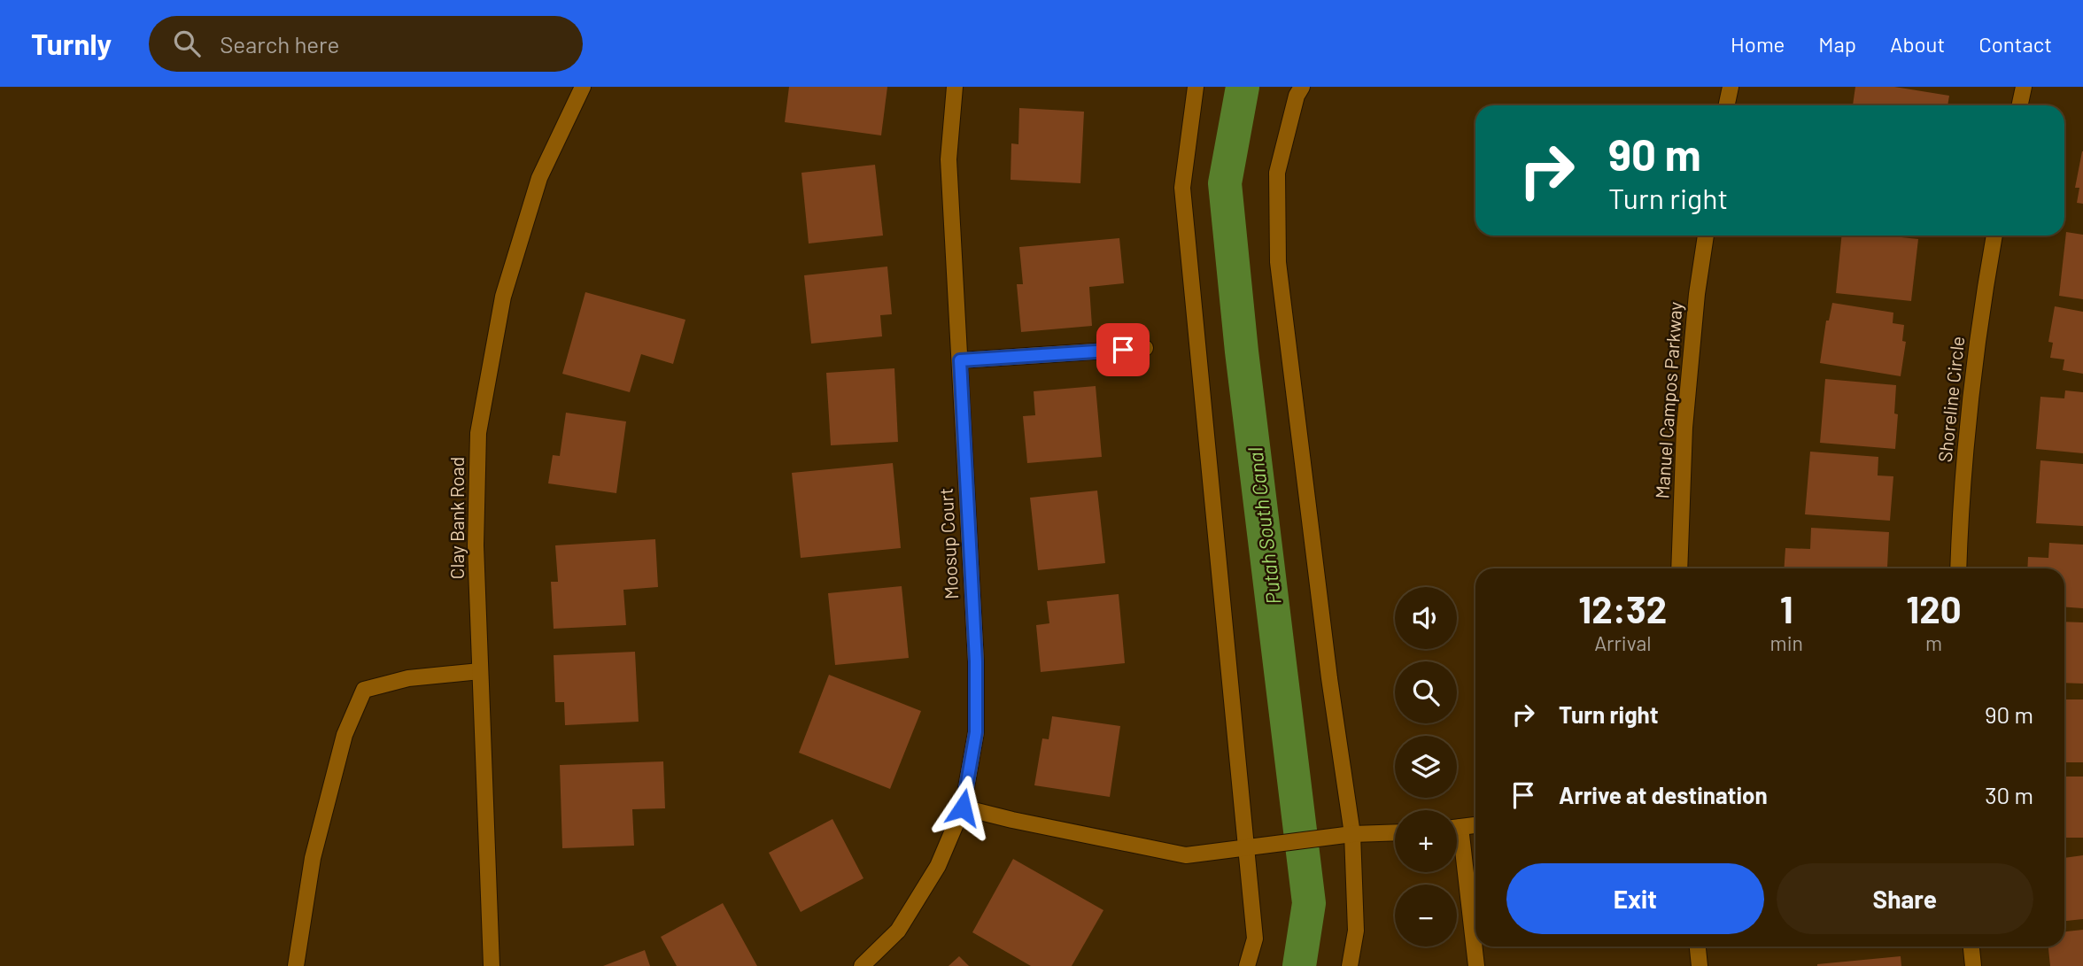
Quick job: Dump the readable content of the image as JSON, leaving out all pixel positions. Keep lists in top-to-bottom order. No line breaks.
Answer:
{"streets":{"street":["Shoreline Circle","Manuel Campos Parkway","Clay Bank Road","Moosup Court"]},"water":["Putah South Canal"],"page":{"header":"Turnly","search":"Search here","nav":["Home","Map","About","Contact"],"turn":["90 m","Turn right"],"eta":["12:32","Arrival","1","min","120","m"],"map_buttons":["+","−"],"list":[{"name":"Turn right","value":"90 m"},{"name":"Arrive at destination","value":"30 m"}],"buttons":["Exit","Share"]}}
